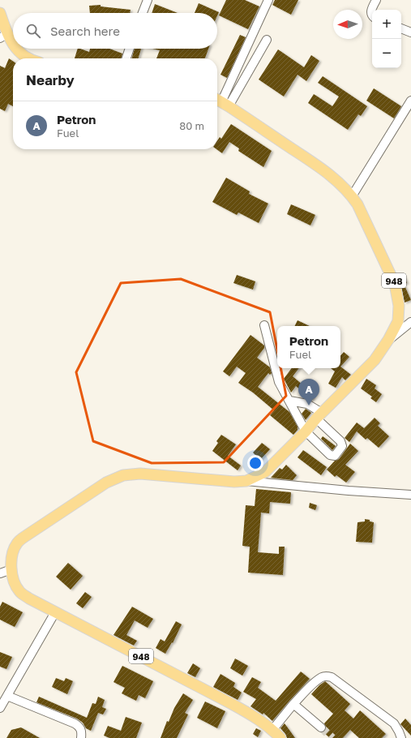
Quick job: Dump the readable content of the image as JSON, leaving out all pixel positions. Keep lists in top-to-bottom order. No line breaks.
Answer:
{"streets":{"main road":["948"]},"north":"left","page":{"map_buttons":["+","−"],"search":"Search here","heading":"Nearby","list":[{"mark":"A","name":"Petron","note":"Fuel","value":"80 m"}],"popup":["Petron","Fuel"],"pins":"A"}}
